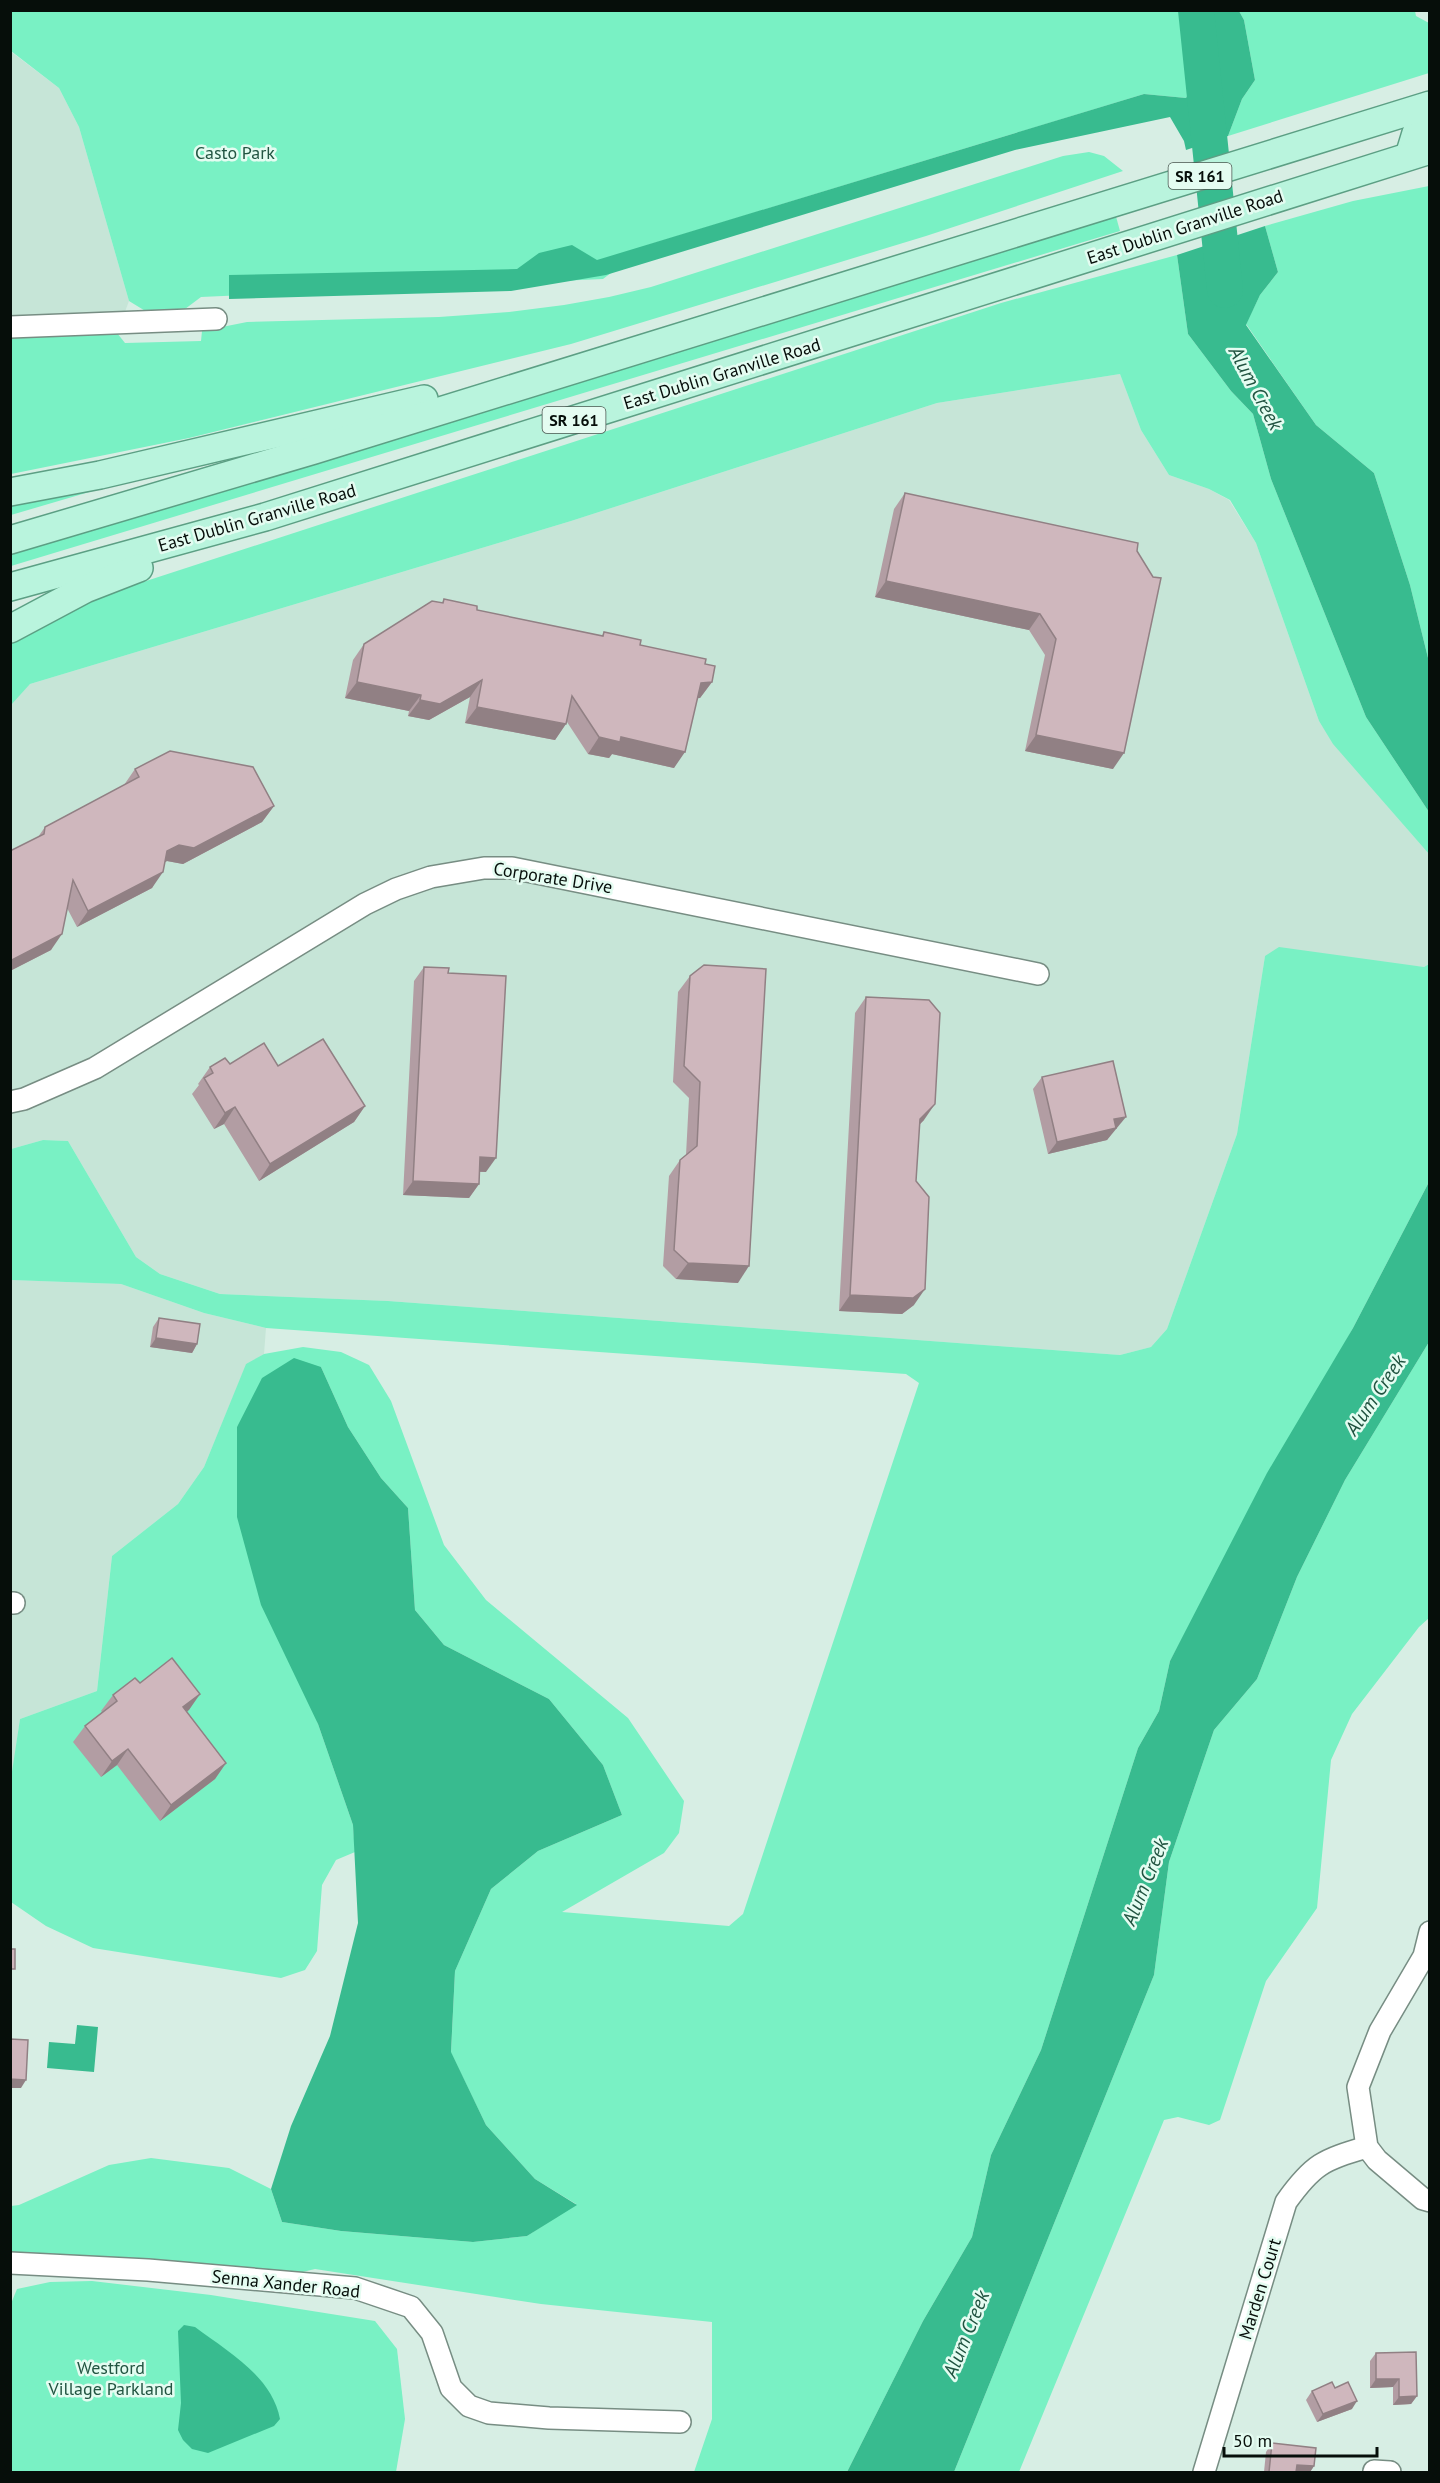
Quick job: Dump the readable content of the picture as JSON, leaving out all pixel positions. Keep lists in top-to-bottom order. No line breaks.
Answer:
{"streets":{"main road":["SR 161","East Dublin Granville Road"],"street":["Corporate Drive","Senna Xander Road","Marden Court"]},"water":["Alum Creek"],"parks":["Casto Park","Westford Village Parkland"],"scale_bar":"50 m"}
